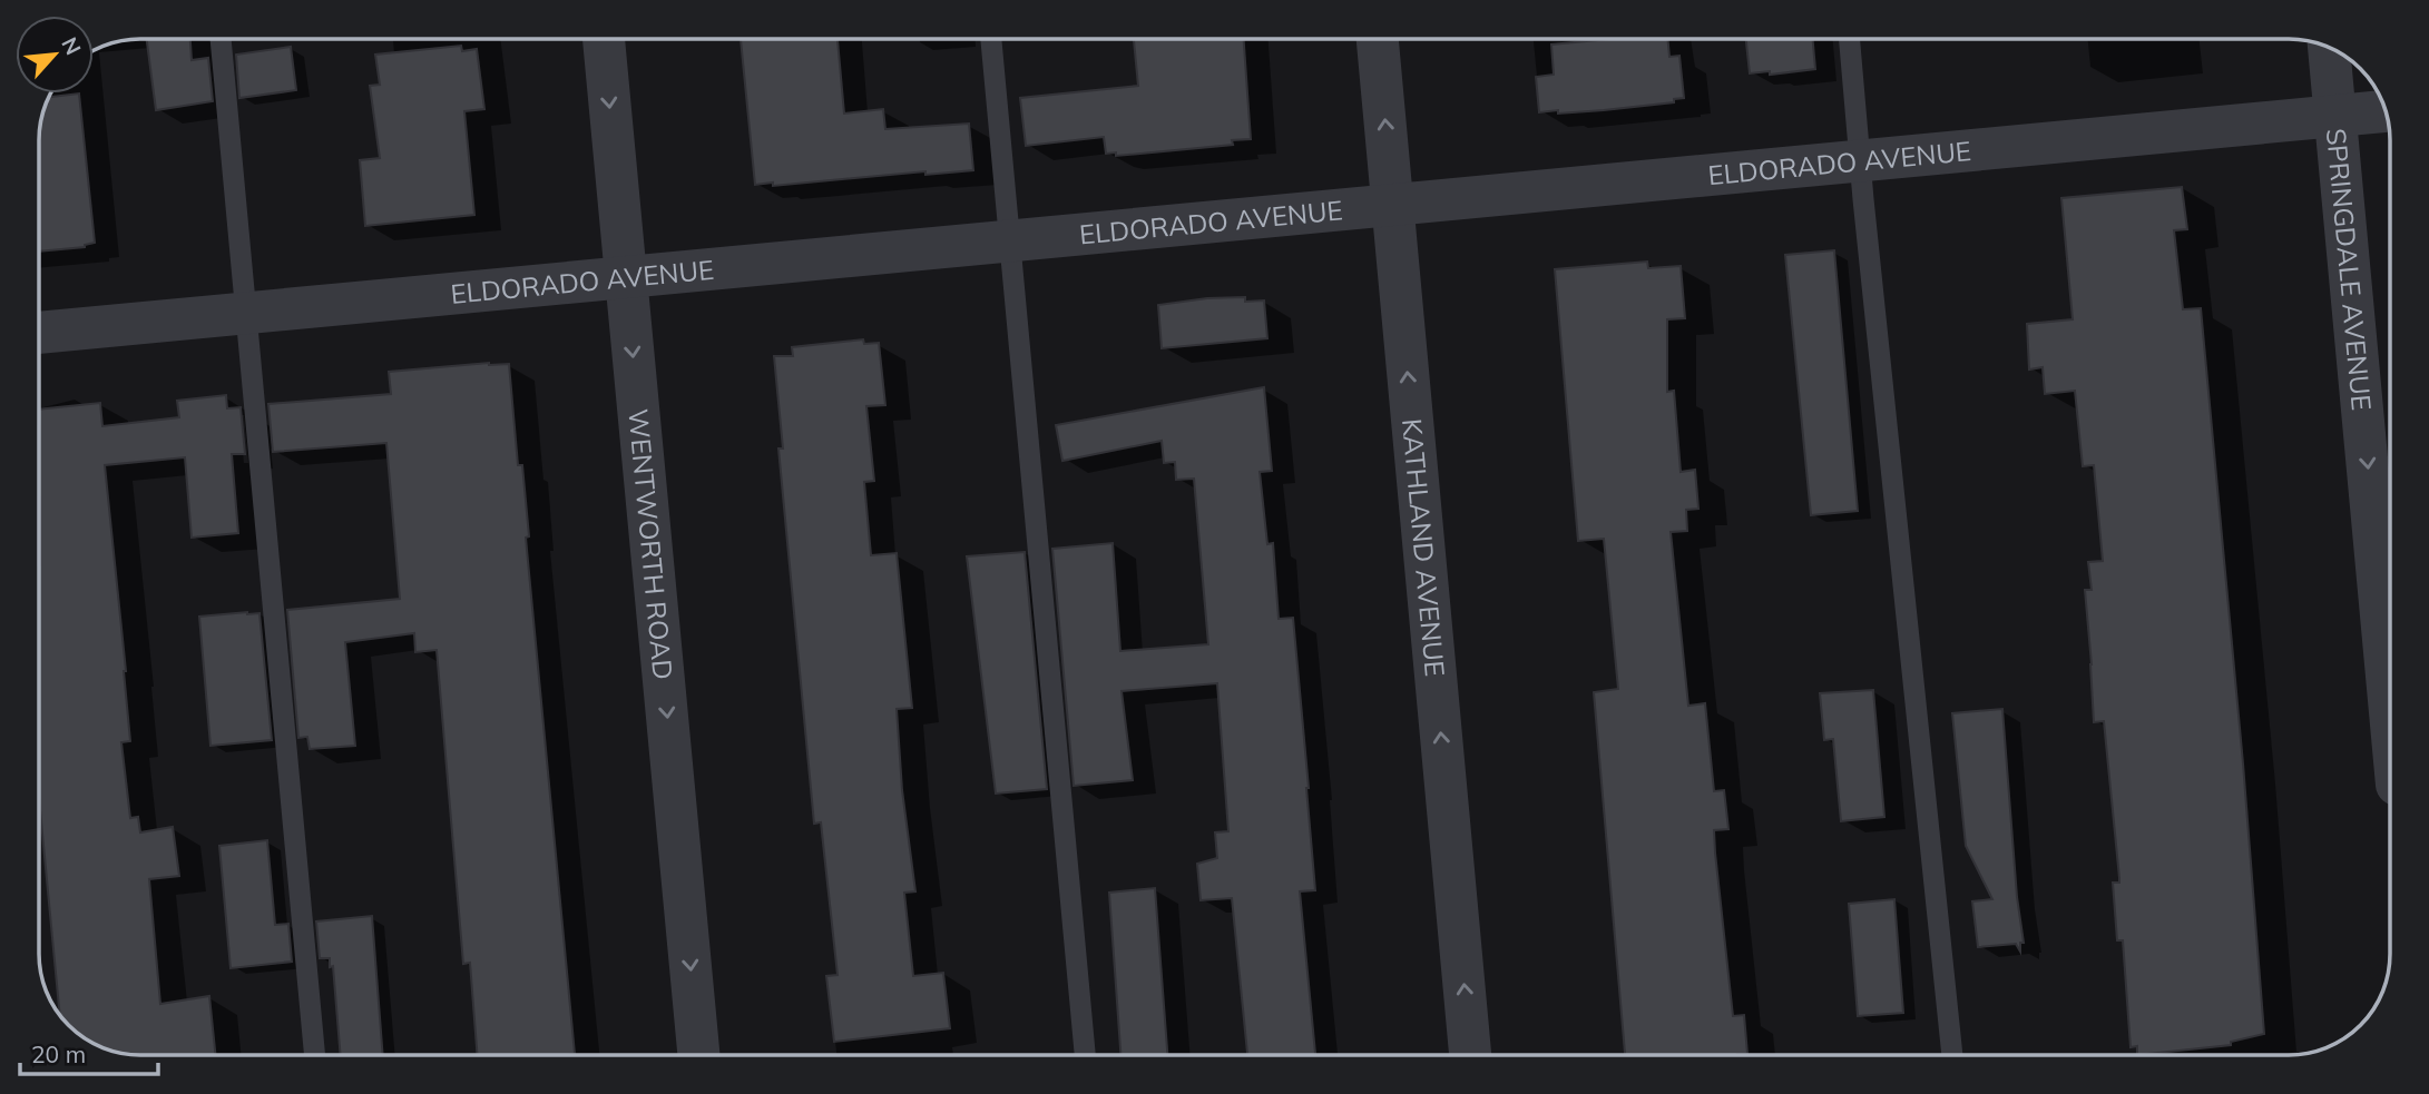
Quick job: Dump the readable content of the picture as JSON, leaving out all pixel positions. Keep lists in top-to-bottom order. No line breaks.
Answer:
{"streets":{"street":["ELDORADO AVENUE","SPRINGDALE AVENUE","WENTWORTH ROAD","KATHLAND AVENUE"]},"crossings":[["ELDORADO AVENUE","SPRINGDALE AVENUE"],["ELDORADO AVENUE","WENTWORTH ROAD"],["ELDORADO AVENUE","KATHLAND AVENUE"]],"one_way":["SPRINGDALE AVENUE","WENTWORTH ROAD","KATHLAND AVENUE"],"scale_bar":"20 m","north":"top right"}
